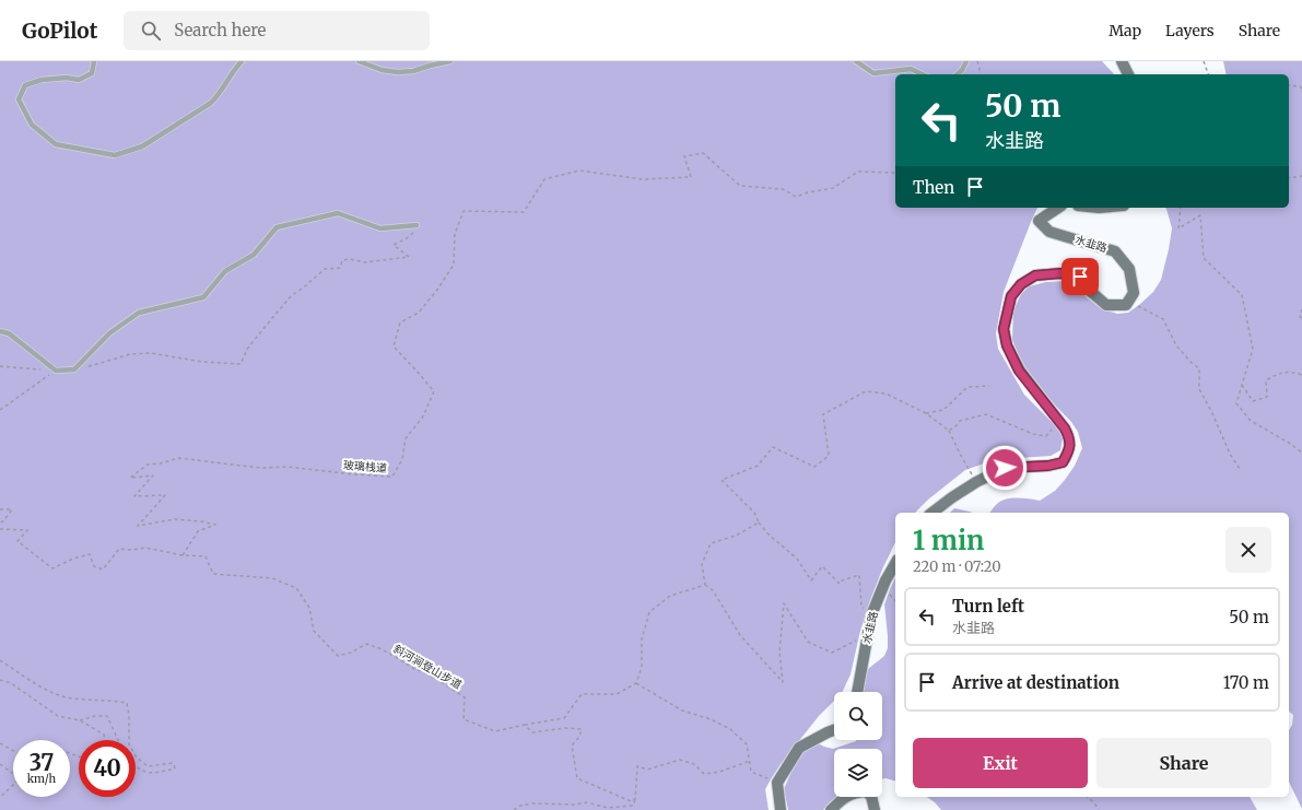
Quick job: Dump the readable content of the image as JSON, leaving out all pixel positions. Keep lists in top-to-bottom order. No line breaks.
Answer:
{"streets":{"street":["水韭路"],"path":["玻璃栈道","斜河涧登山步道"]},"crossings":[["玻璃栈道","斜河涧登山步道"]],"page":{"header":"GoPilot","search":"Search here","nav":["Map","Layers","Share"],"turn":["50 m","水韭路"],"then":"Then","heading":["1 min","220 m · 07:20"],"list":[{"name":"Turn left","note":"水韭路","value":"50 m"},{"name":"Arrive at destination","value":"170 m"}],"buttons":["Exit","Share"],"speed":"37 km/h","limit":"40"}}
